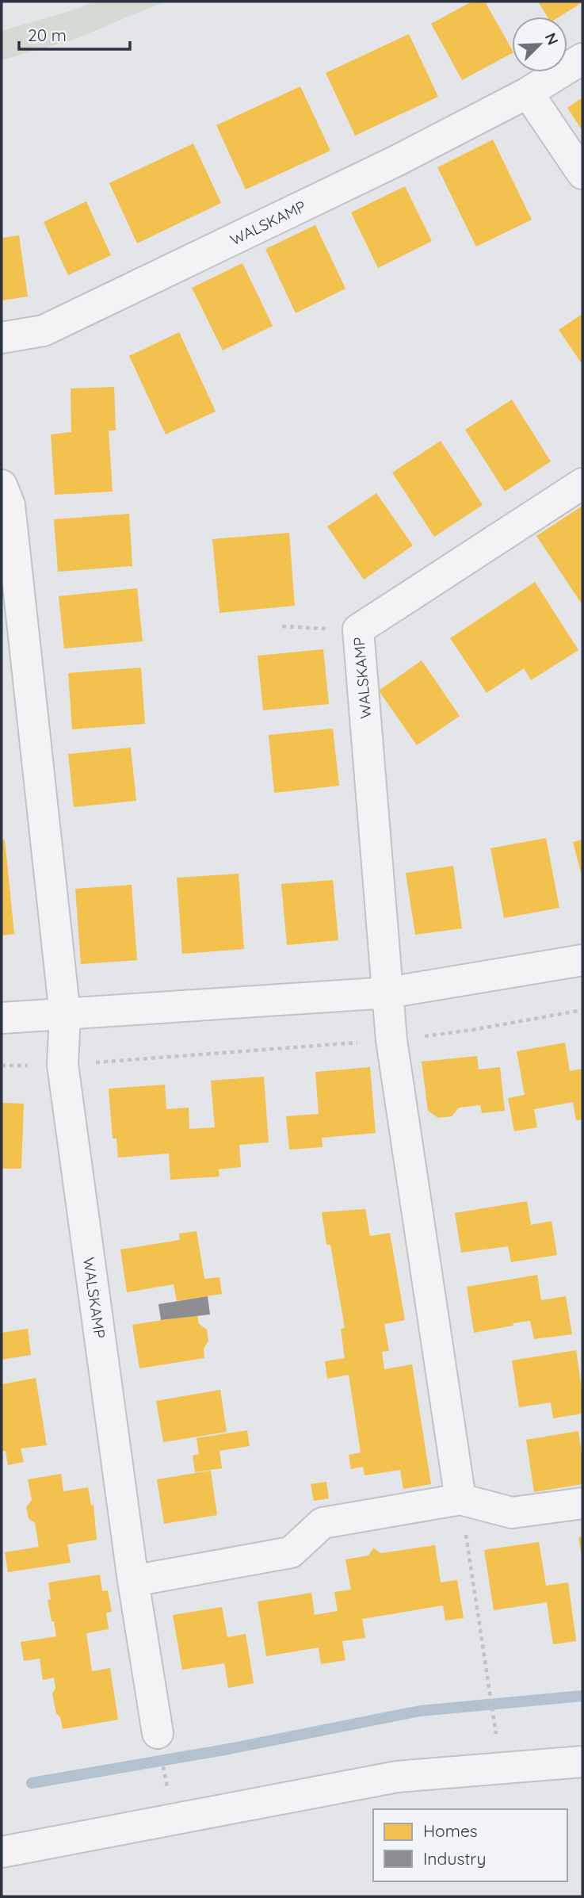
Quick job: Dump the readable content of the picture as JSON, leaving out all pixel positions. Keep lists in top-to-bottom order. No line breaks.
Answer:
{"streets":{"street":["WALSKAMP"]},"legend":["Homes","Industry"],"scale_bar":"20 m","north":"top right"}
